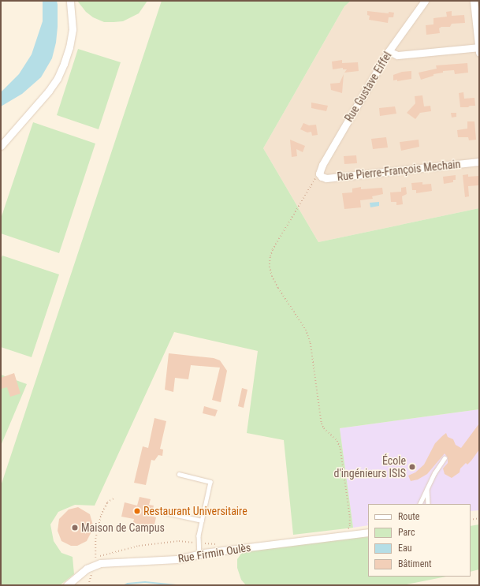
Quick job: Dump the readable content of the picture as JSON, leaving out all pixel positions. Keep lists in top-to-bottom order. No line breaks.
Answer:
{"streets":{"street":["Rue Gustave Eiffel","Rue Pierre-François Mechain","Rue Firmin Oulès"]},"crossings":[["Rue Gustave Eiffel","Rue Pierre-François Mechain"]],"places":["École d'ingénieurs ISIS","Restaurant Universitaire","Maison de Campus"],"legend":["Route","Parc","Eau","Bâtiment"]}
